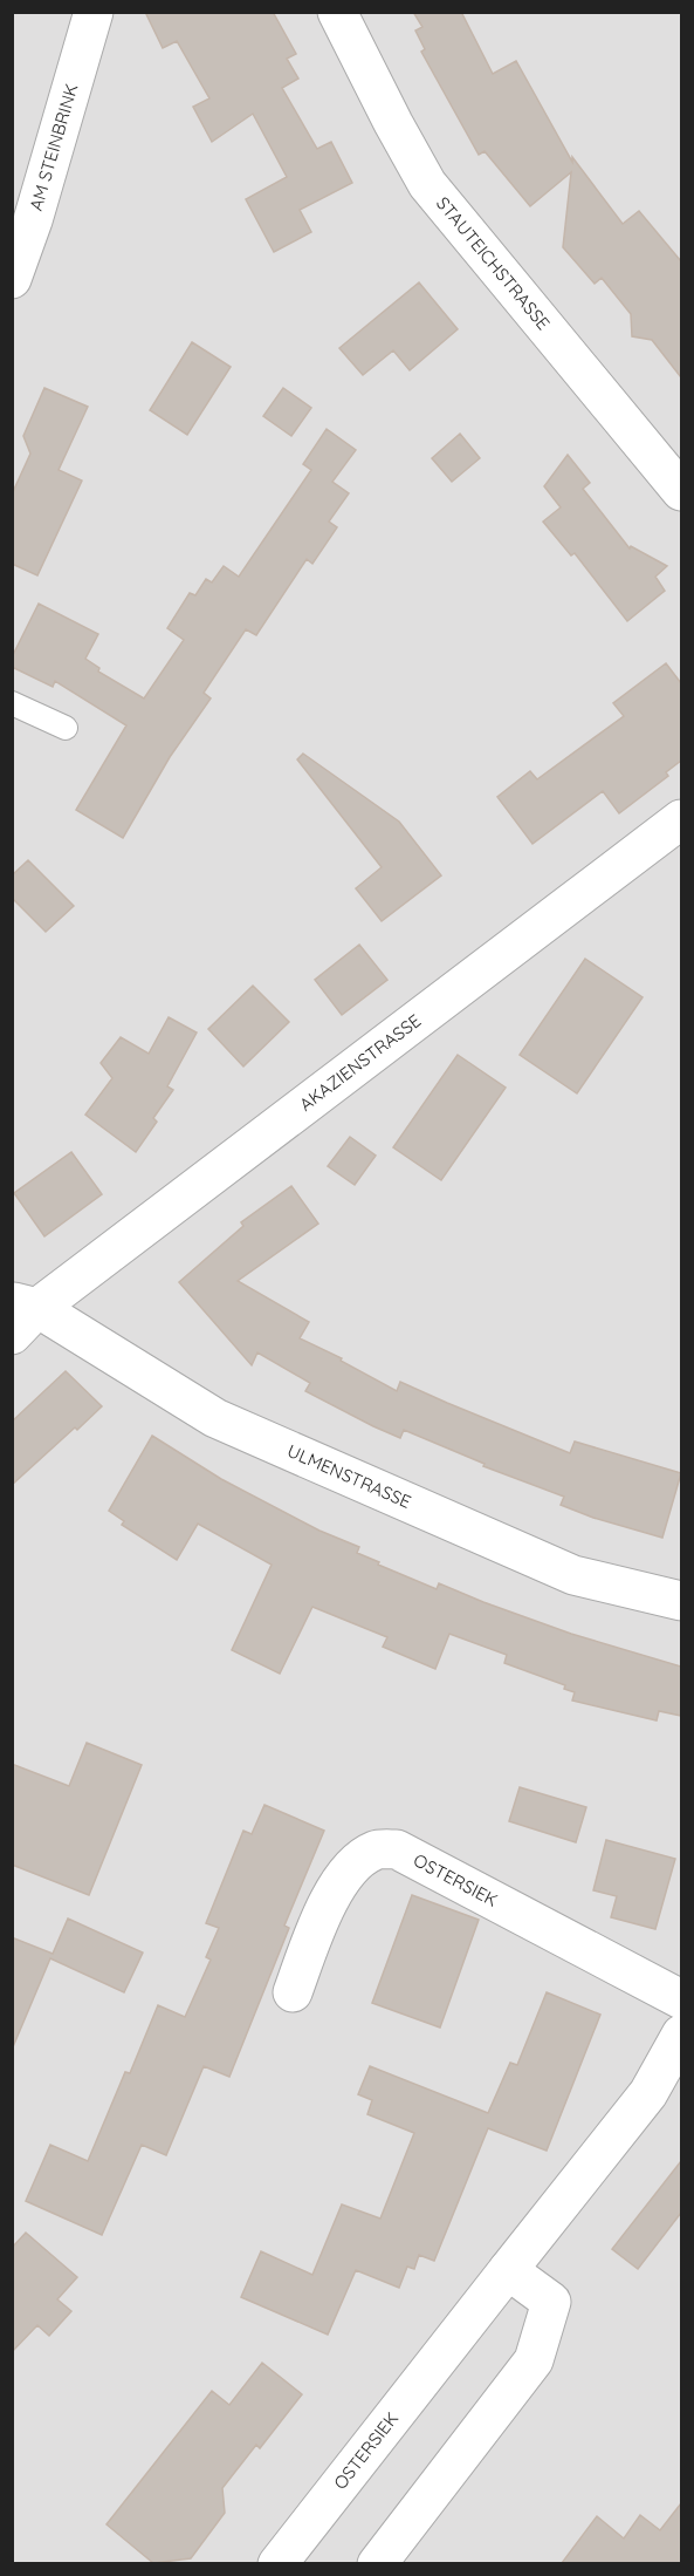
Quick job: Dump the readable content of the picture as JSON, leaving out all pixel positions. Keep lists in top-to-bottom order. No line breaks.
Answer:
{"streets":{"street":["AM STEINBRINK","STAUTEICHSTRASSE","AKAZIENSTRASSE","ULMENSTRASSE","OSTERSIEK"]},"crossings":[["AKAZIENSTRASSE","ULMENSTRASSE"]]}
